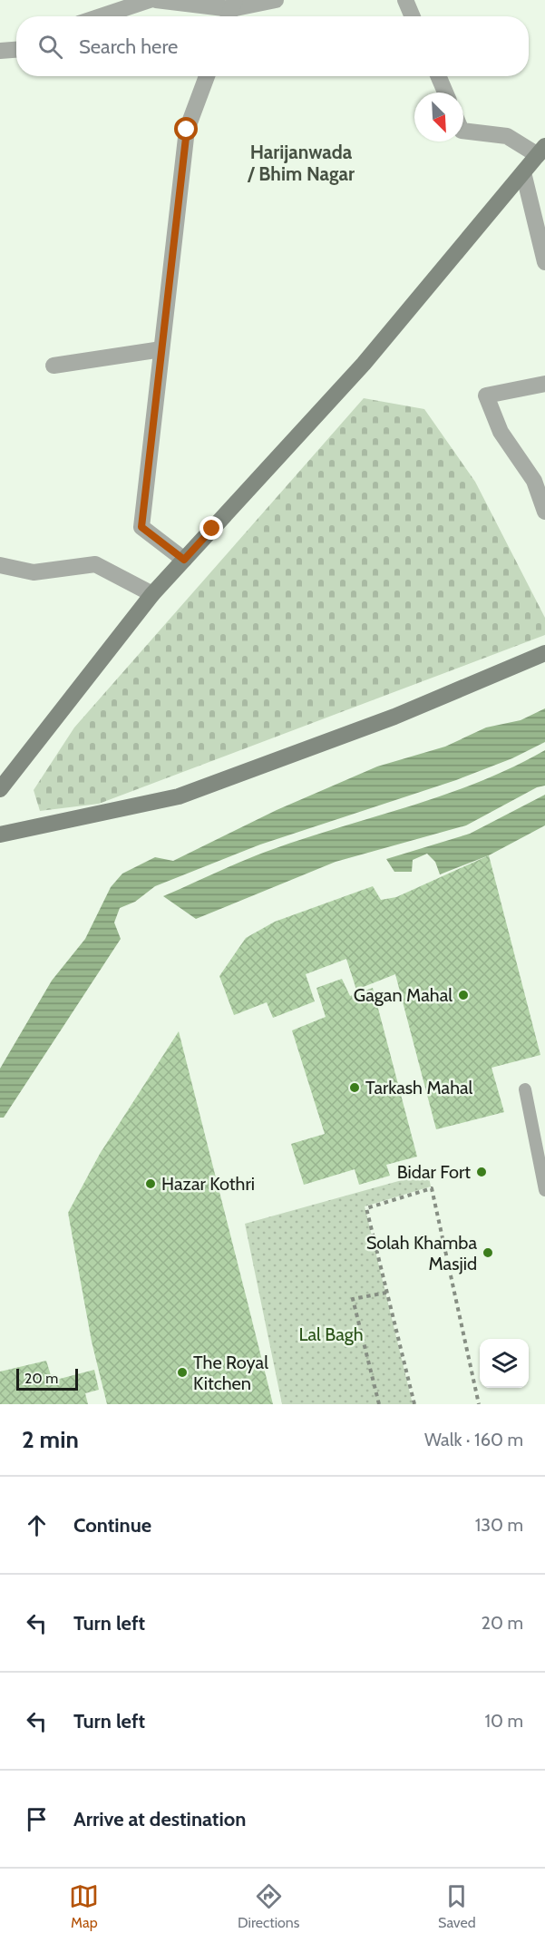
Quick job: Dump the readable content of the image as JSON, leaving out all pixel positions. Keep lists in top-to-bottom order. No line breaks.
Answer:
{"districts":["Harijanwada / Bhim Nagar"],"parks":["Lal Bagh"],"places":["Gagan Mahal","Tarkash Mahal","Bidar Fort","Hazar Kothri","Solah Khamba Masjid","The Royal Kitchen"],"scale_bar":"20 m","north":"bottom right","page":{"search":"Search here","scale":"20 m","heading":["2 min","Walk · 160 m"],"list":[["Continue","130 m"],["Turn left","20 m"],["Turn left","10 m"],"Arrive at destination"],"nav":["Map","Directions","Saved"]}}
